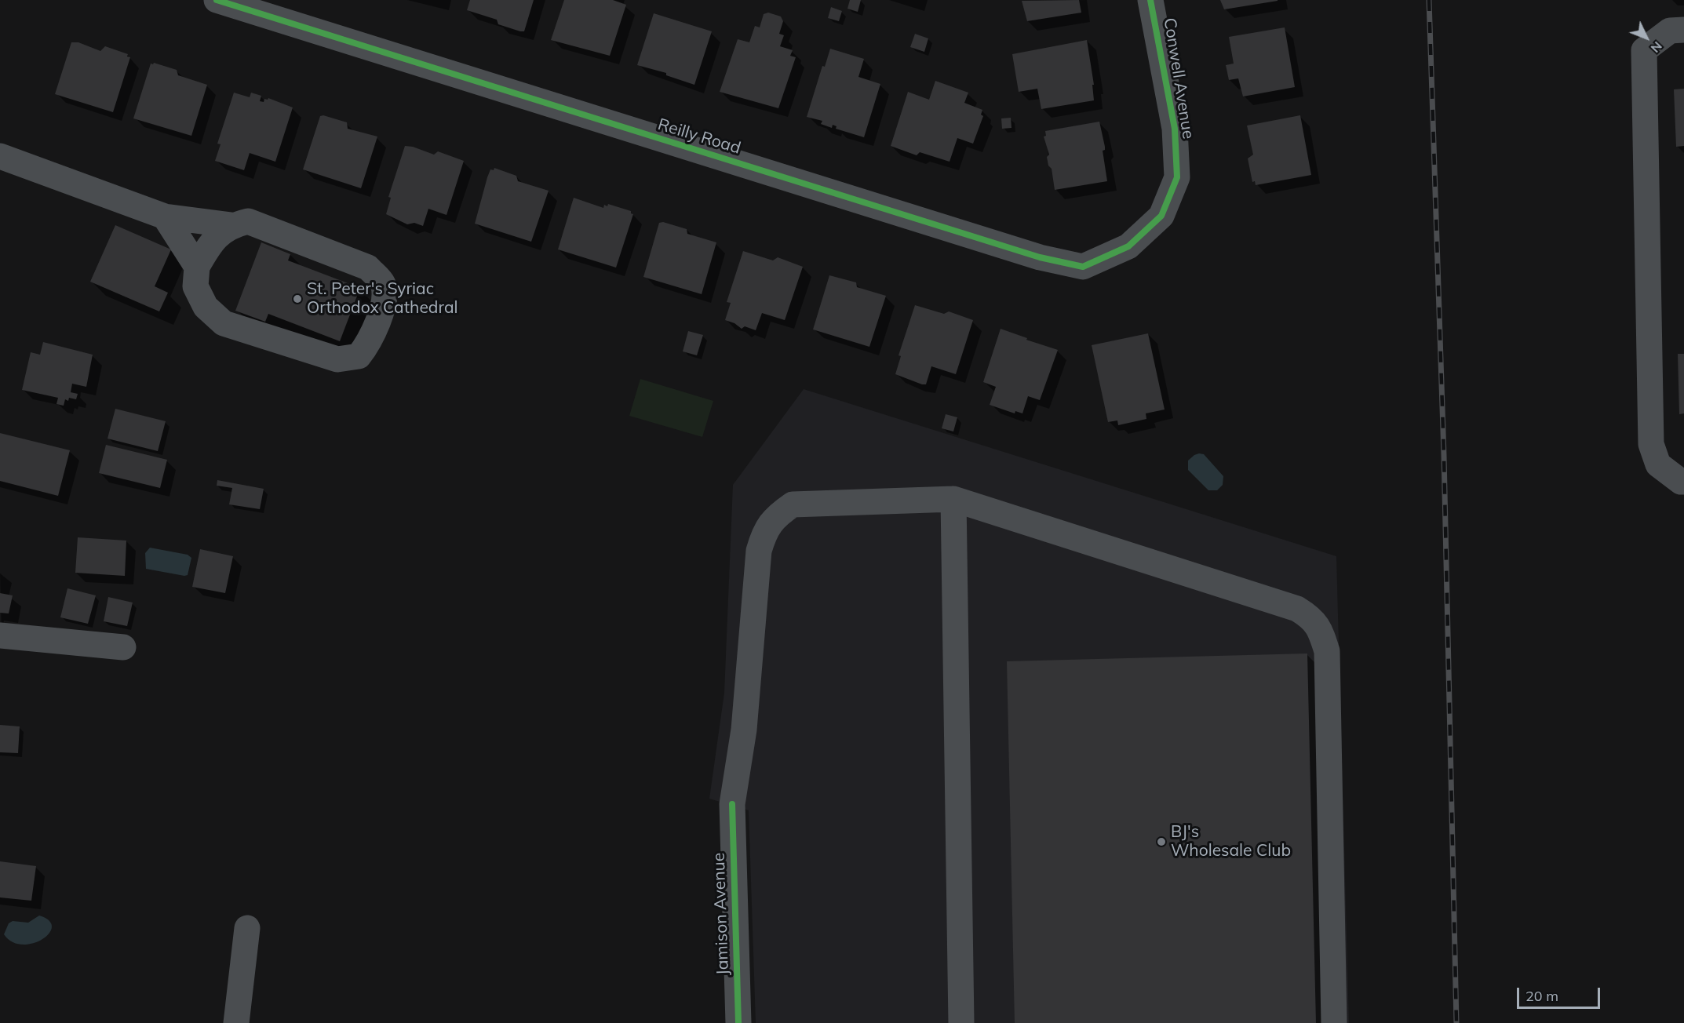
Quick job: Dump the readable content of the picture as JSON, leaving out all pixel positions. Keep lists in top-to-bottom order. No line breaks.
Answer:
{"streets":{"street":["Conwell Avenue","Reilly Road","Jamison Avenue"]},"crossings":[["Conwell Avenue","Reilly Road"]],"places":["St. Peter's Syriac Orthodox Cathedral","BJ's Wholesale Club"],"scale_bar":"20 m","north":"bottom right"}
